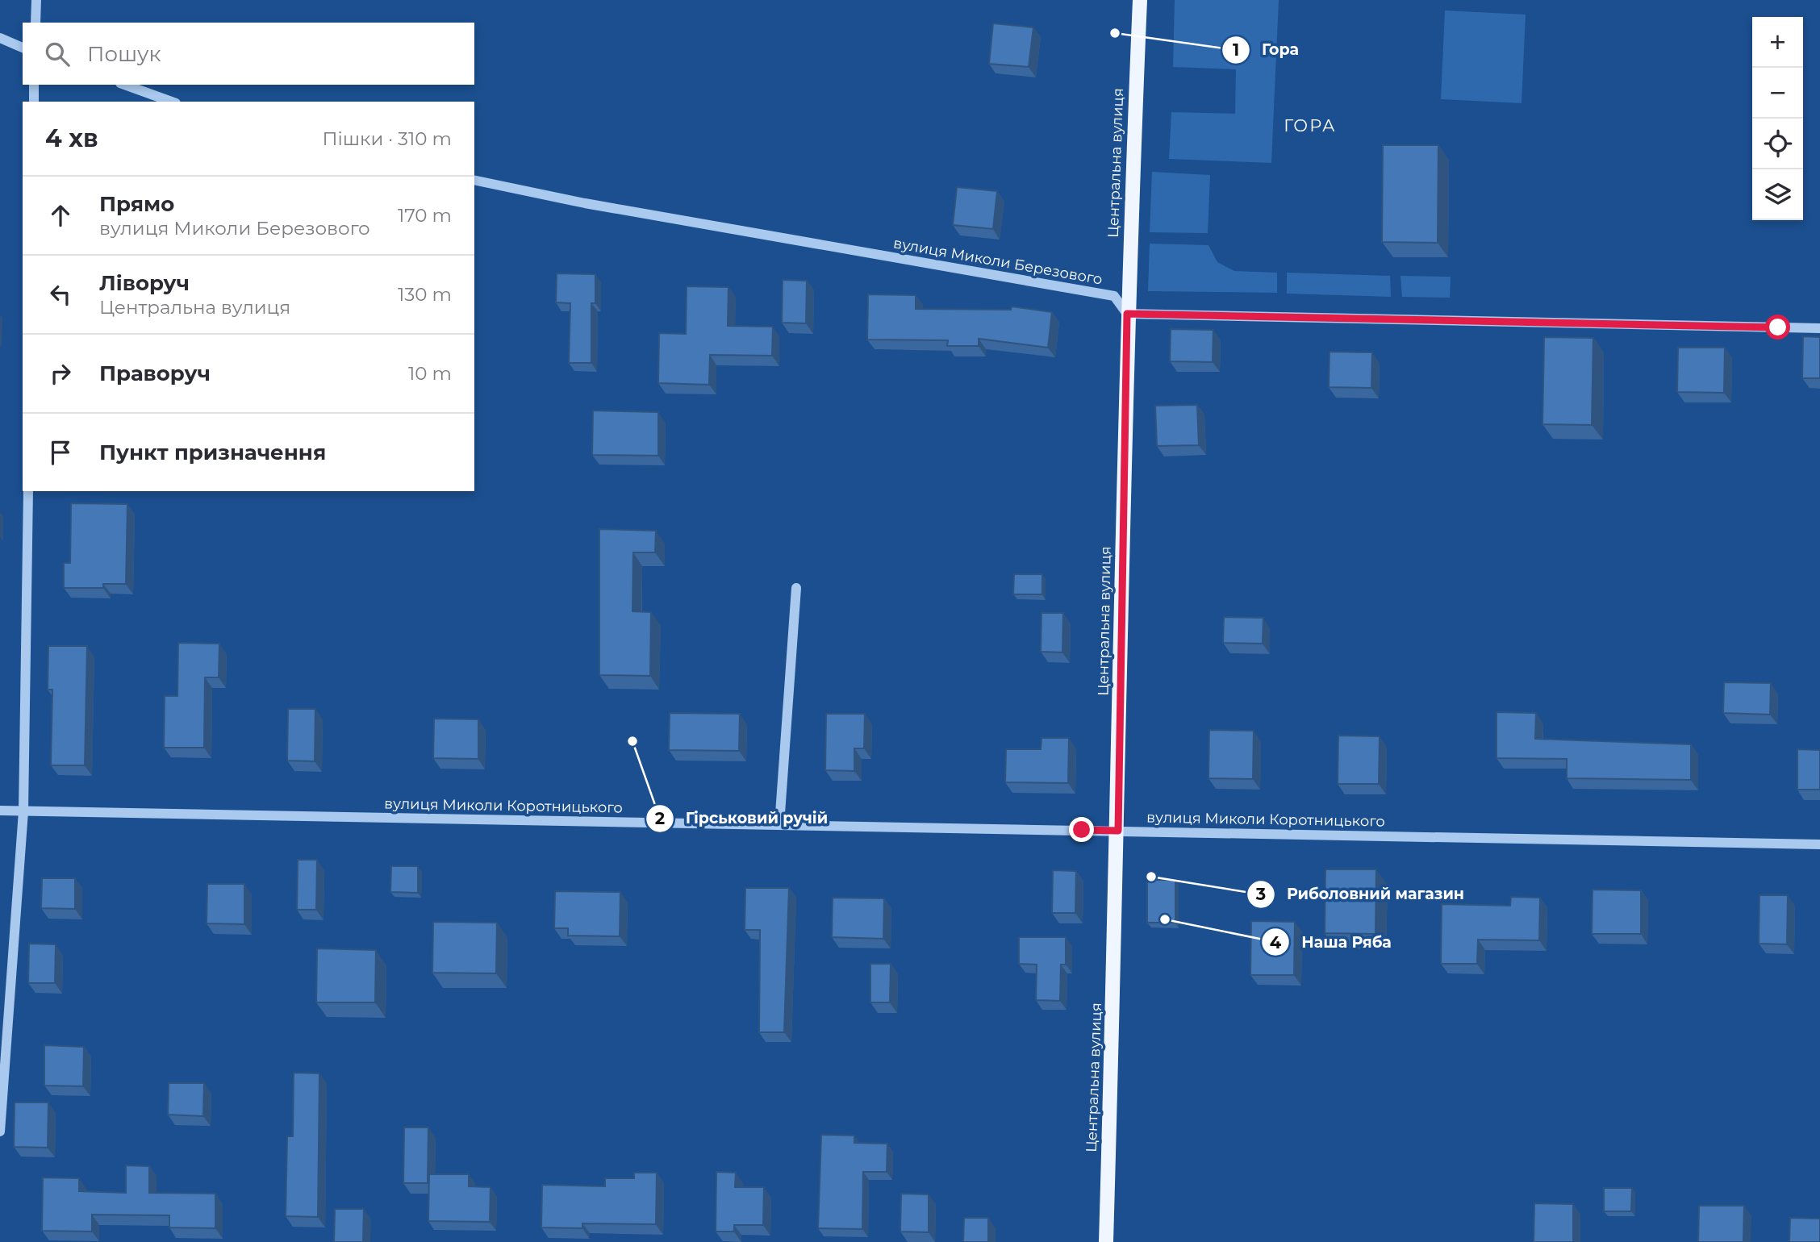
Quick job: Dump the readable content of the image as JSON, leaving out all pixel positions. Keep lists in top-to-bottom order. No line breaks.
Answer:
{"streets":{"main road":["Центральна вулиця"],"street":["вулиця Миколи Березового","вулиця Миколи Коротницького"]},"crossings":[["Центральна вулиця","вулиця Миколи Березового"],["Центральна вулиця","вулиця Миколи Коротницького"]],"districts":["ГОРА"],"places":["Гора","Гірськовий ручій","Риболовний магазин","Наша Ряба"],"page":{"map_buttons":["+","−"],"search":"Пошук","heading":["4 хв","Пішки · 310 m"],"list":[["Прямо","вулиця Миколи Березового","170 m"],["Ліворуч","Центральна вулиця","130 m"],["Праворуч","10 m"],"Пункт призначення"]}}
